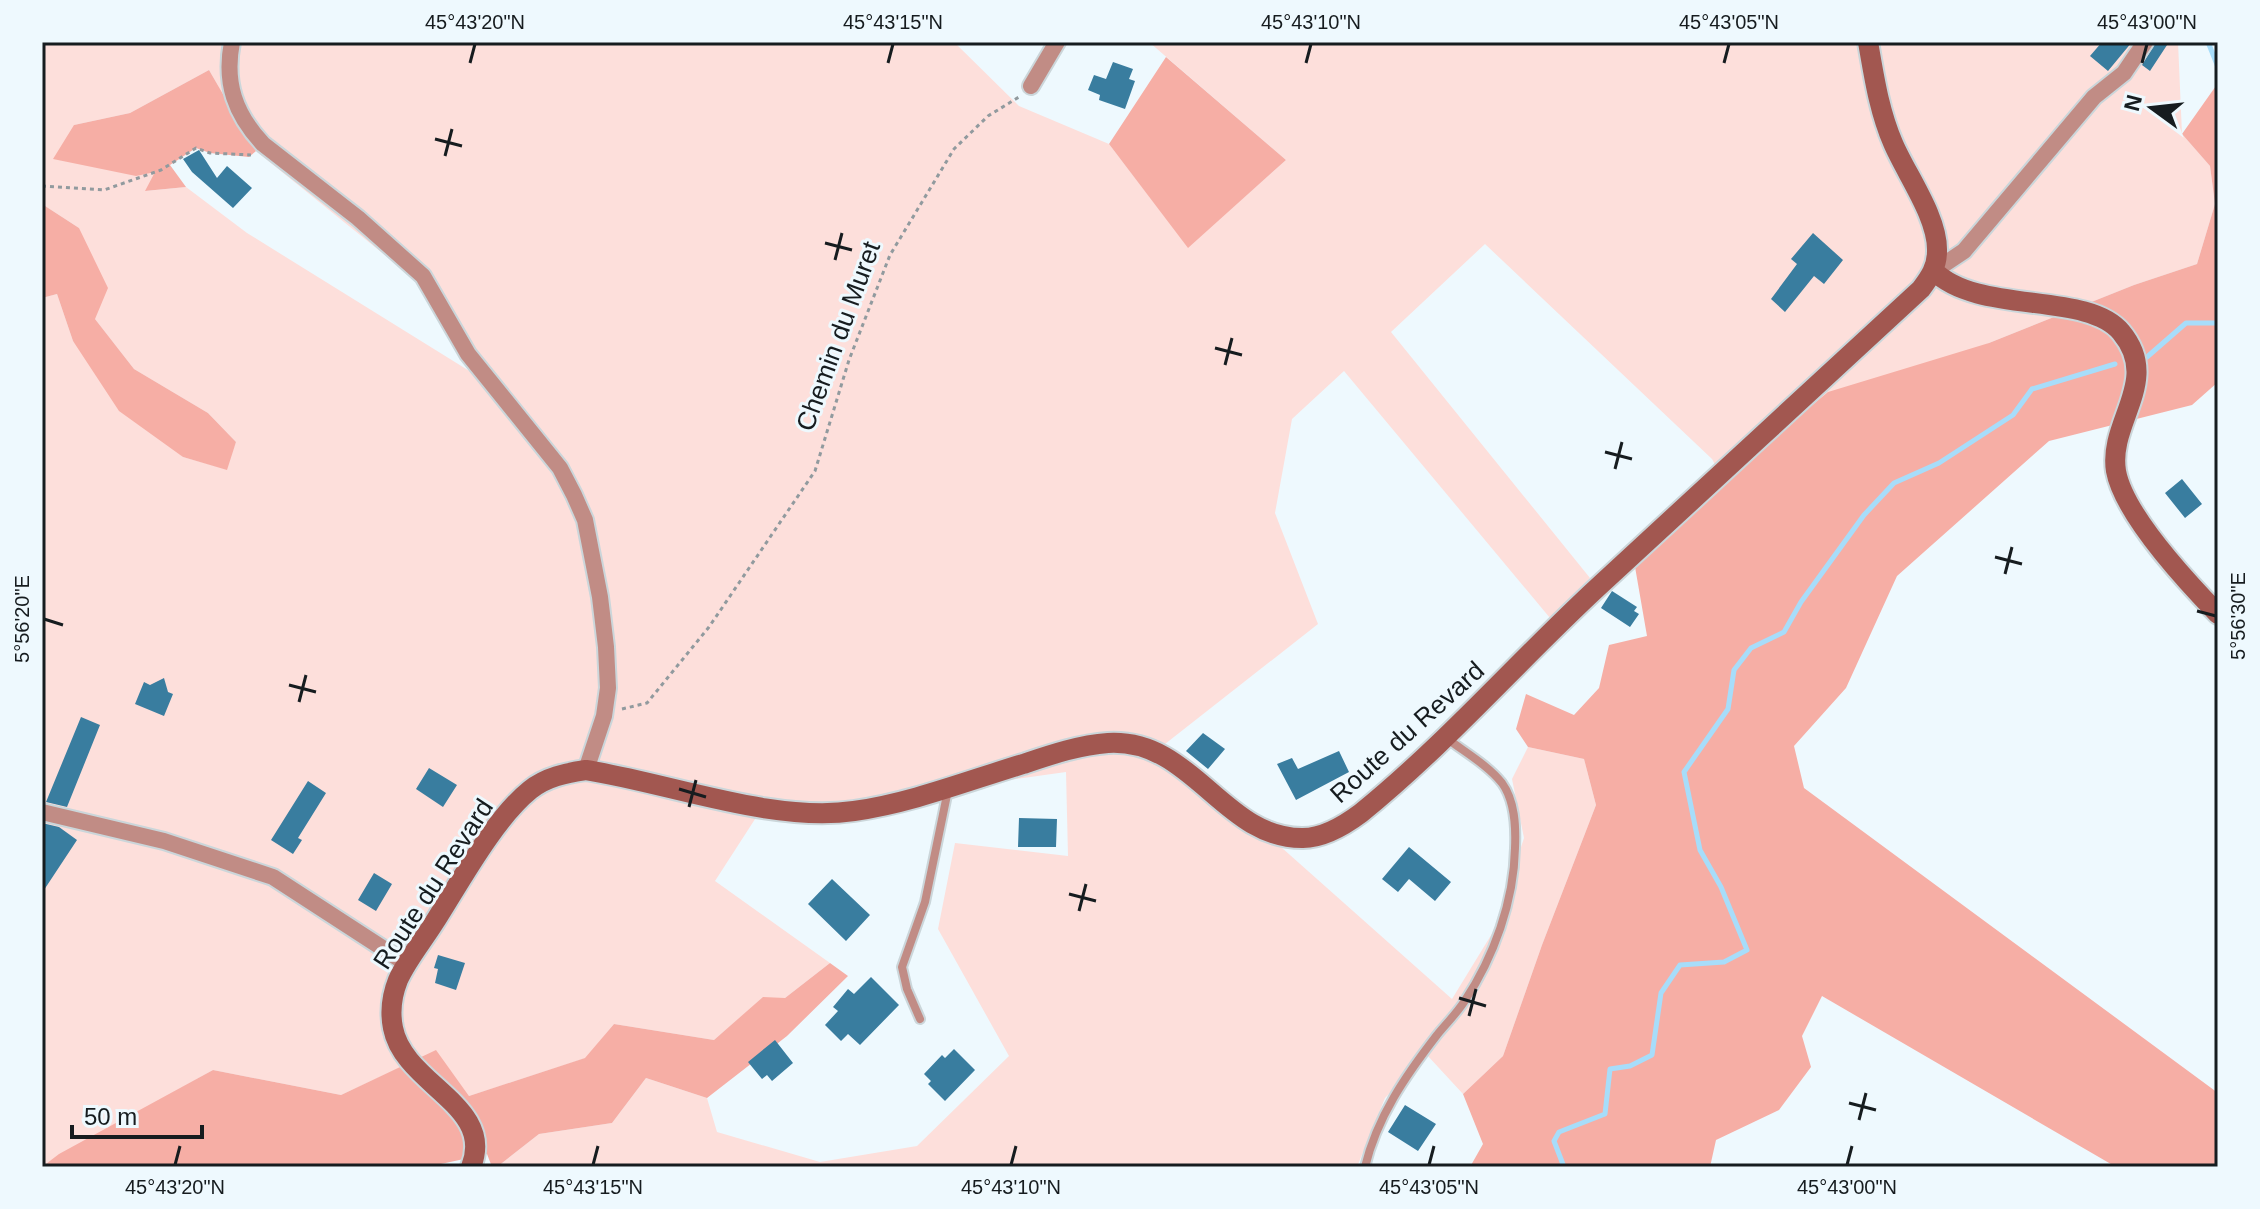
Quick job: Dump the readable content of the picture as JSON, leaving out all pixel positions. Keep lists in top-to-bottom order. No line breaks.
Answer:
{"streets":{"main road":["Route du Revard"],"path":["Chemin du Muret"]},"scale_bar":"50 m","north":"left","coordinates":["45°43'20\"N","45°43'15\"N","45°43'10\"N","45°43'05\"N","45°43'00\"N","5°56'30\"E","5°56'20\"E"]}
